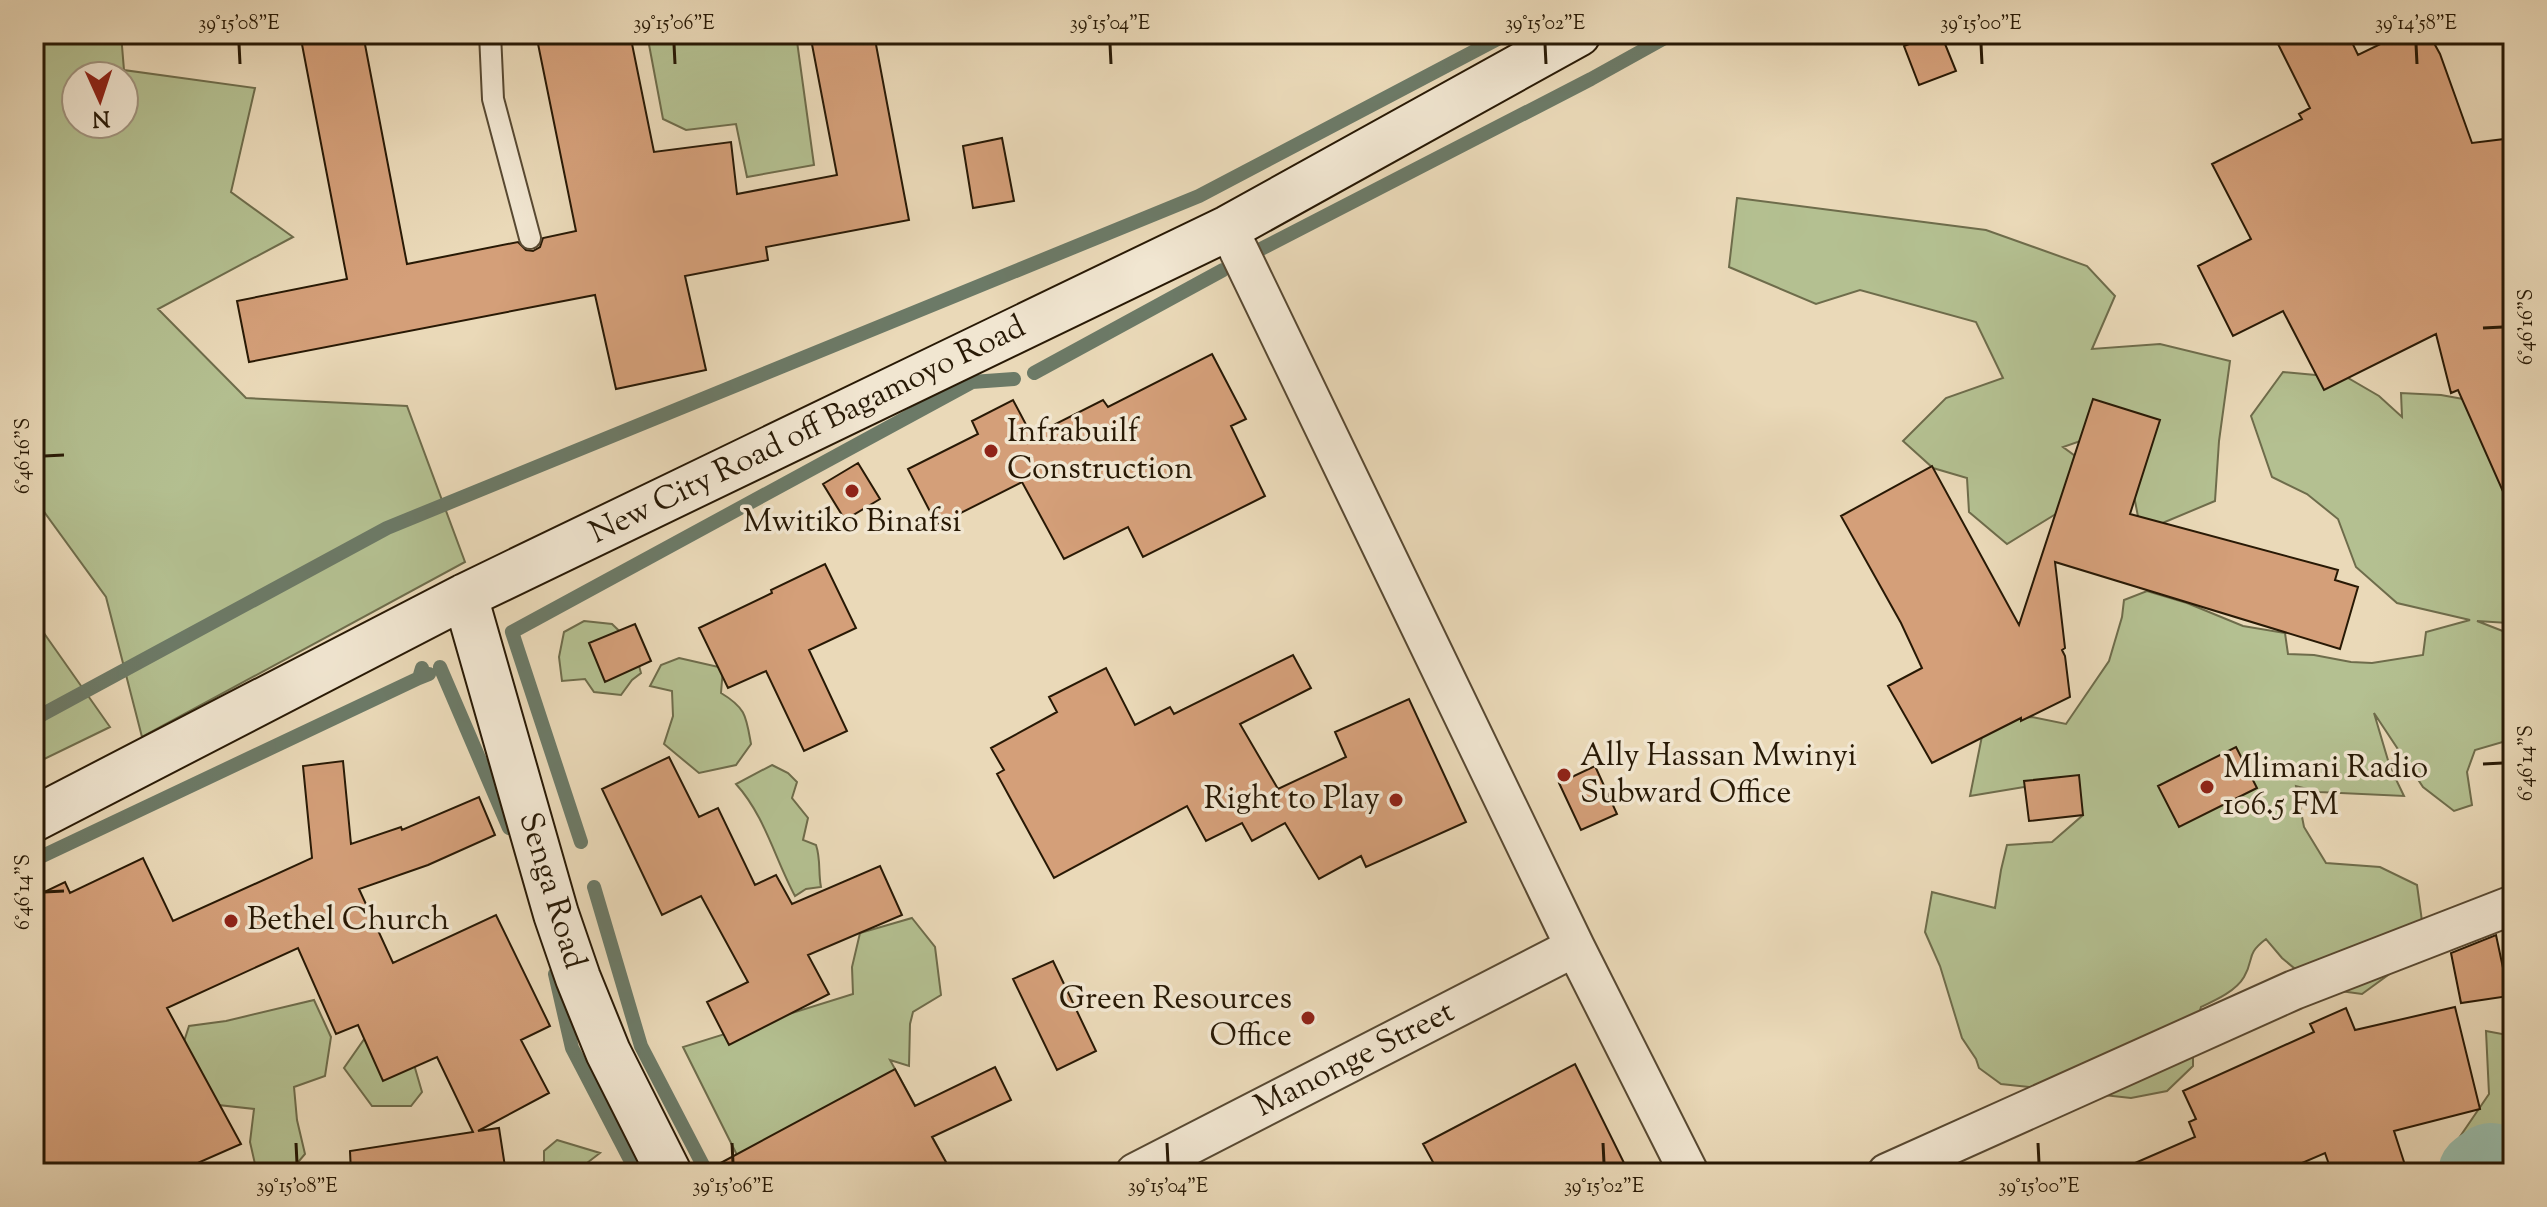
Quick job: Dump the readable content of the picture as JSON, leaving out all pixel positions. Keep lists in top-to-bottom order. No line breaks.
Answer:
{"streets":{"street":["New City Road off Bagamoyo Road","Senga Road","Manonge Street"]},"crossings":[["New City Road off Bagamoyo Road","Senga Road"]],"places":["Infrabuilf Construction","Mwitiko Binafsi","Ally Hassan Mwinyi Subward Office","Mlimani Radio 106.5 FM","Right to Play","Bethel Church","Green Resources Office"],"north":"bottom","coordinates":["39°15'08\"E","39°15'06\"E","39°15'04\"E","39°15'02\"E","39°15'00\"E","39°14'58\"E","6°46'16\"S","6°46'14\"S"]}
